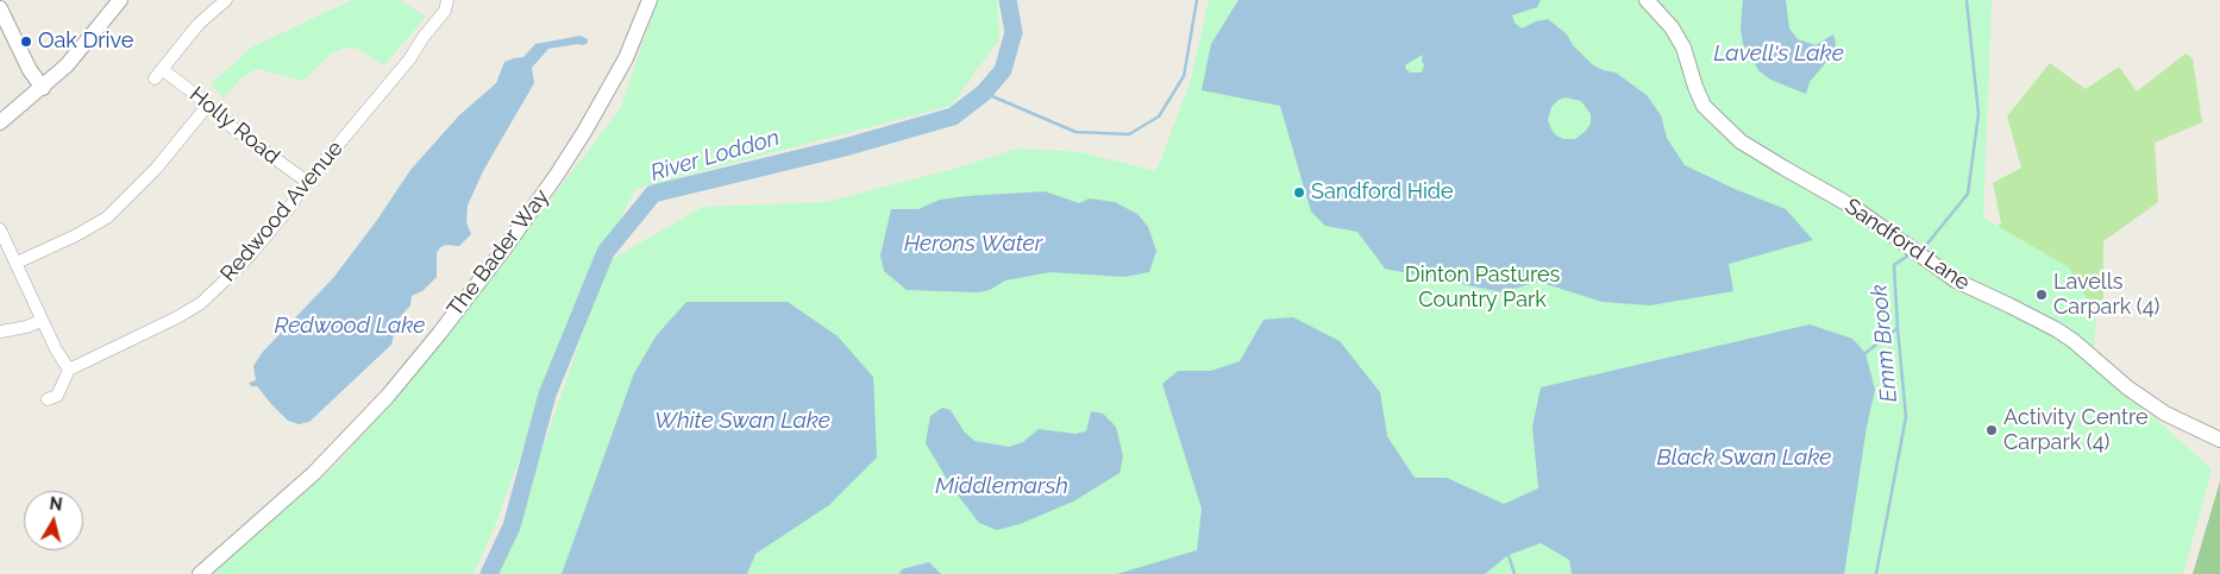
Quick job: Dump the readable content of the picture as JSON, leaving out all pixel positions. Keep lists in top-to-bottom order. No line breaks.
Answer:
{"streets":{"street":["Holly Road","Redwood Avenue","Sandford Lane","The Bader Way"]},"crossings":[["Holly Road","Redwood Avenue"]],"water":["Lavell's Lake","River Loddon","Herons Water","Redwood Lake","Emm Brook","White Swan Lake","Black Swan Lake","Middlemarsh"],"parks":["Dinton Pastures Country Park"],"places":["Oak Drive","Sandford Hide","Lavells Carpark (4)","Activity Centre Carpark (4)"],"north":"top"}
